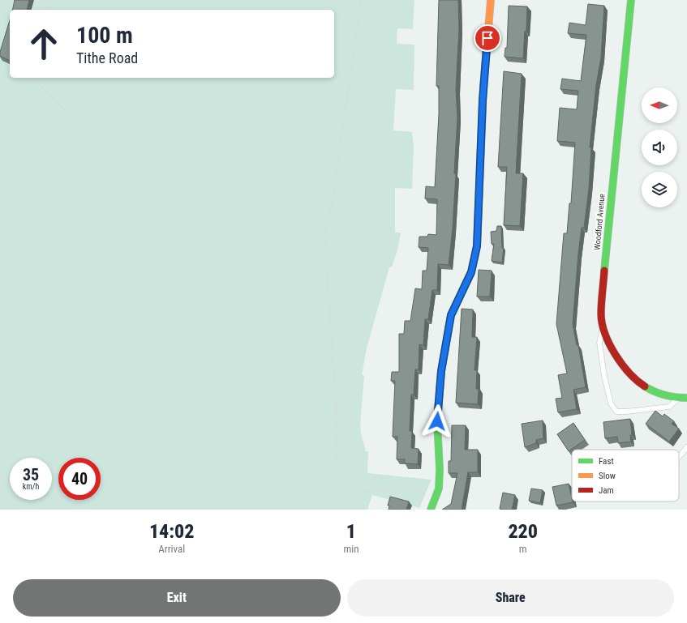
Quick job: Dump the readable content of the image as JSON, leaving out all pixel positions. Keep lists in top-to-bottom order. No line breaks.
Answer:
{"streets":{"street":["Woodford Avenue"]},"legend":["Fast","Slow","Jam"],"north":"left","page":{"turn":["100 m","Tithe Road"],"speed":"35 km/h","limit":"40","eta":["14:02","Arrival","1","min","220","m"],"buttons":["Exit","Share"]}}
